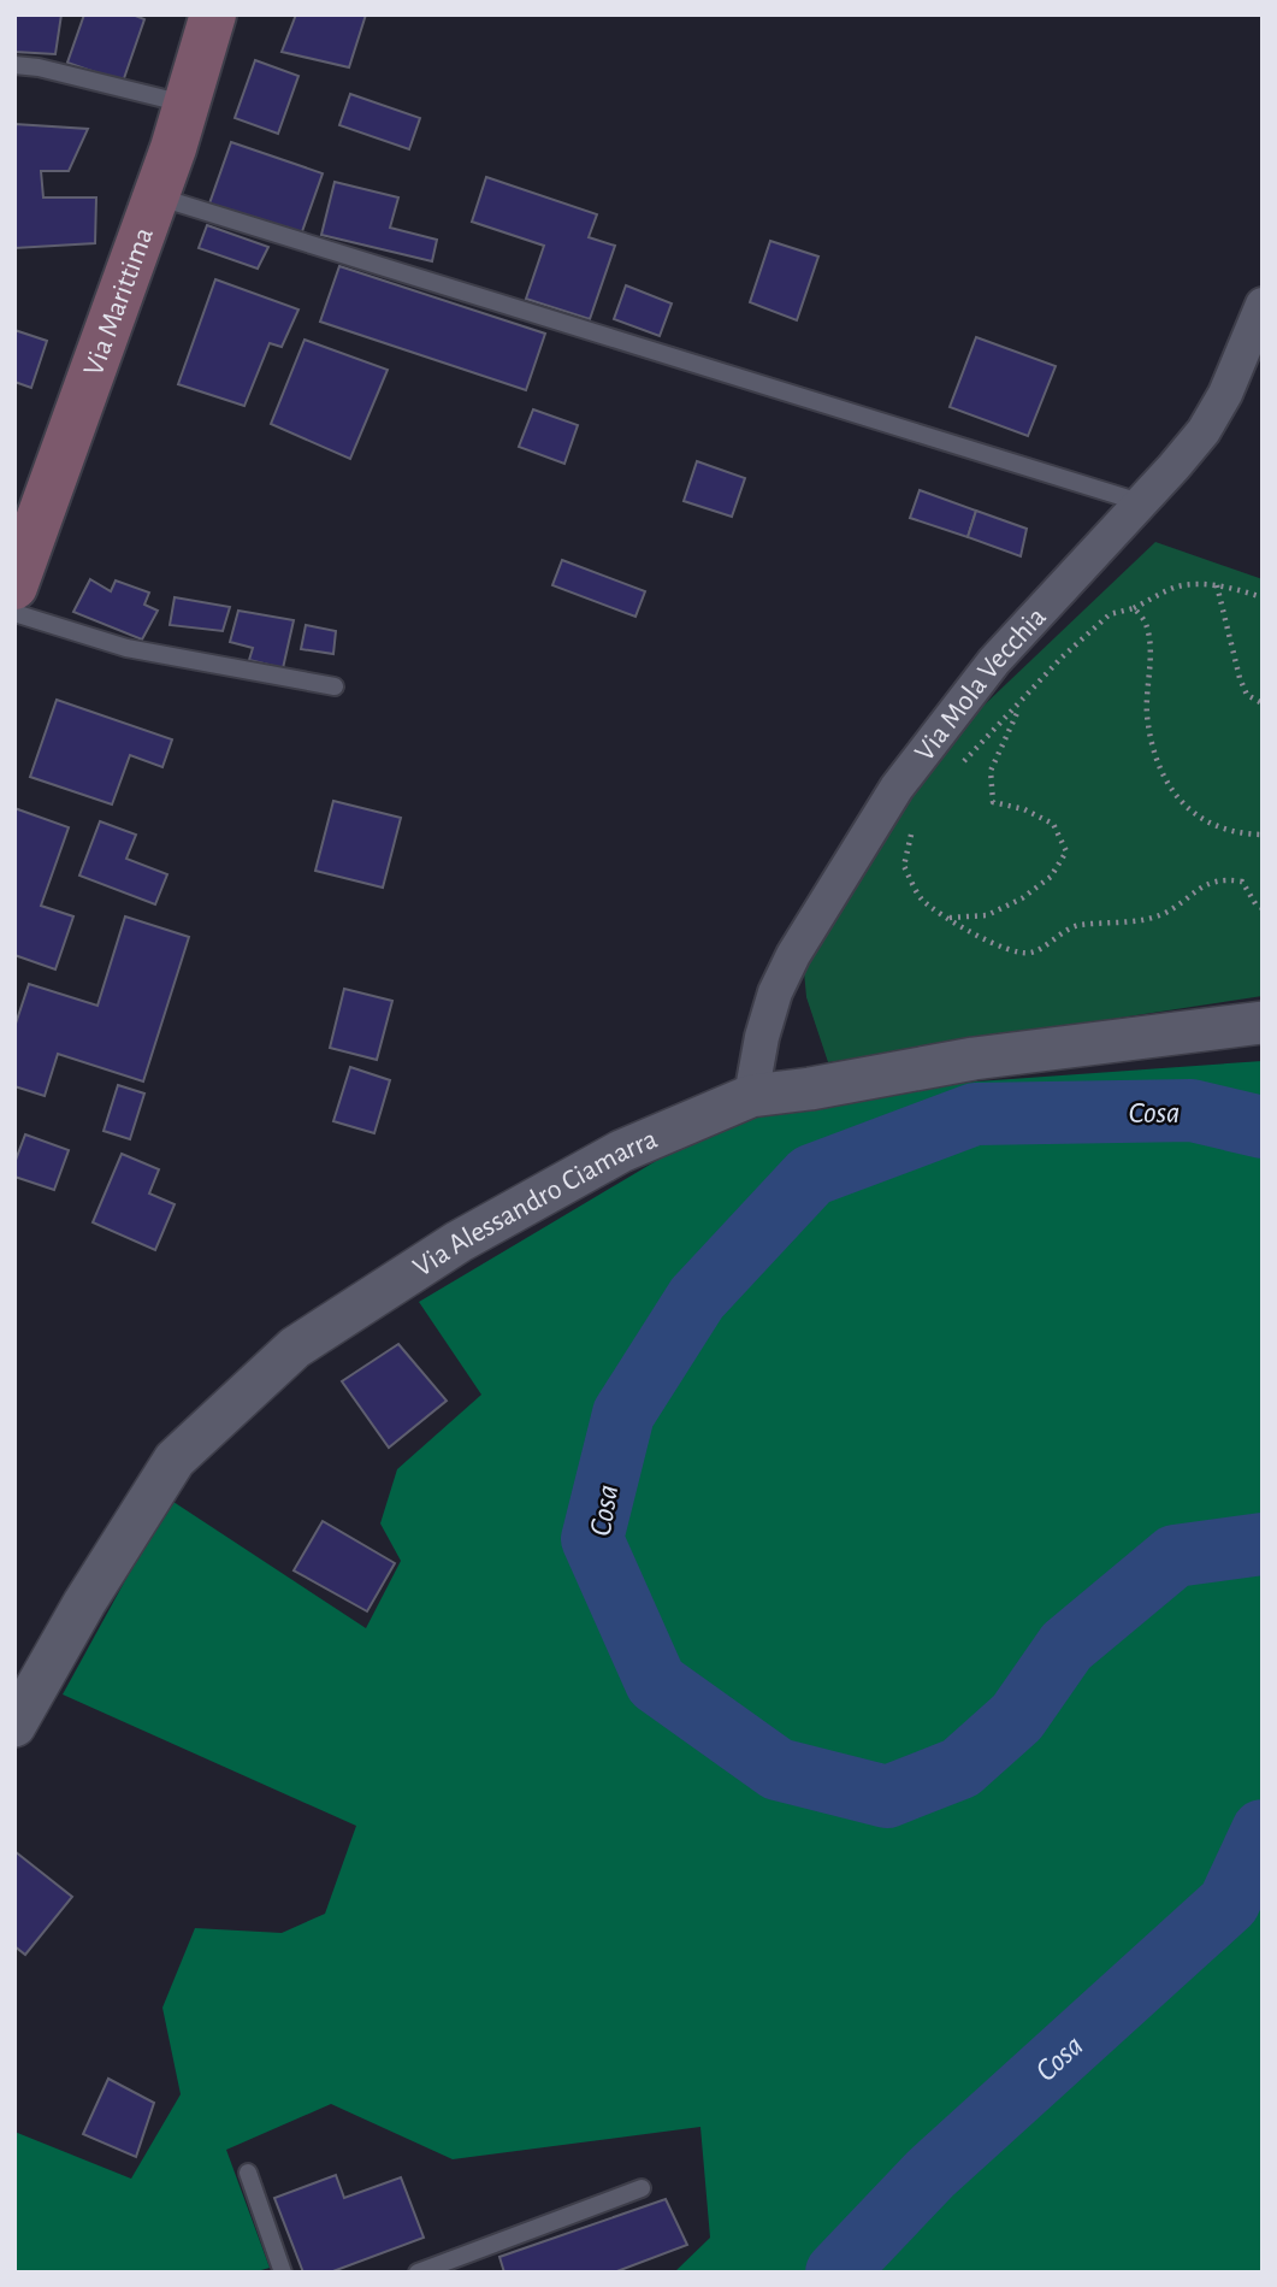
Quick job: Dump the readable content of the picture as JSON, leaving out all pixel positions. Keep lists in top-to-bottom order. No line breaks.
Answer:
{"streets":{"main road":["Via Marittima"],"street":["Via Mola Vecchia","Via Alessandro Ciamarra"]},"crossings":[["Via Mola Vecchia","Via Alessandro Ciamarra"]],"water":["Cosa"]}
